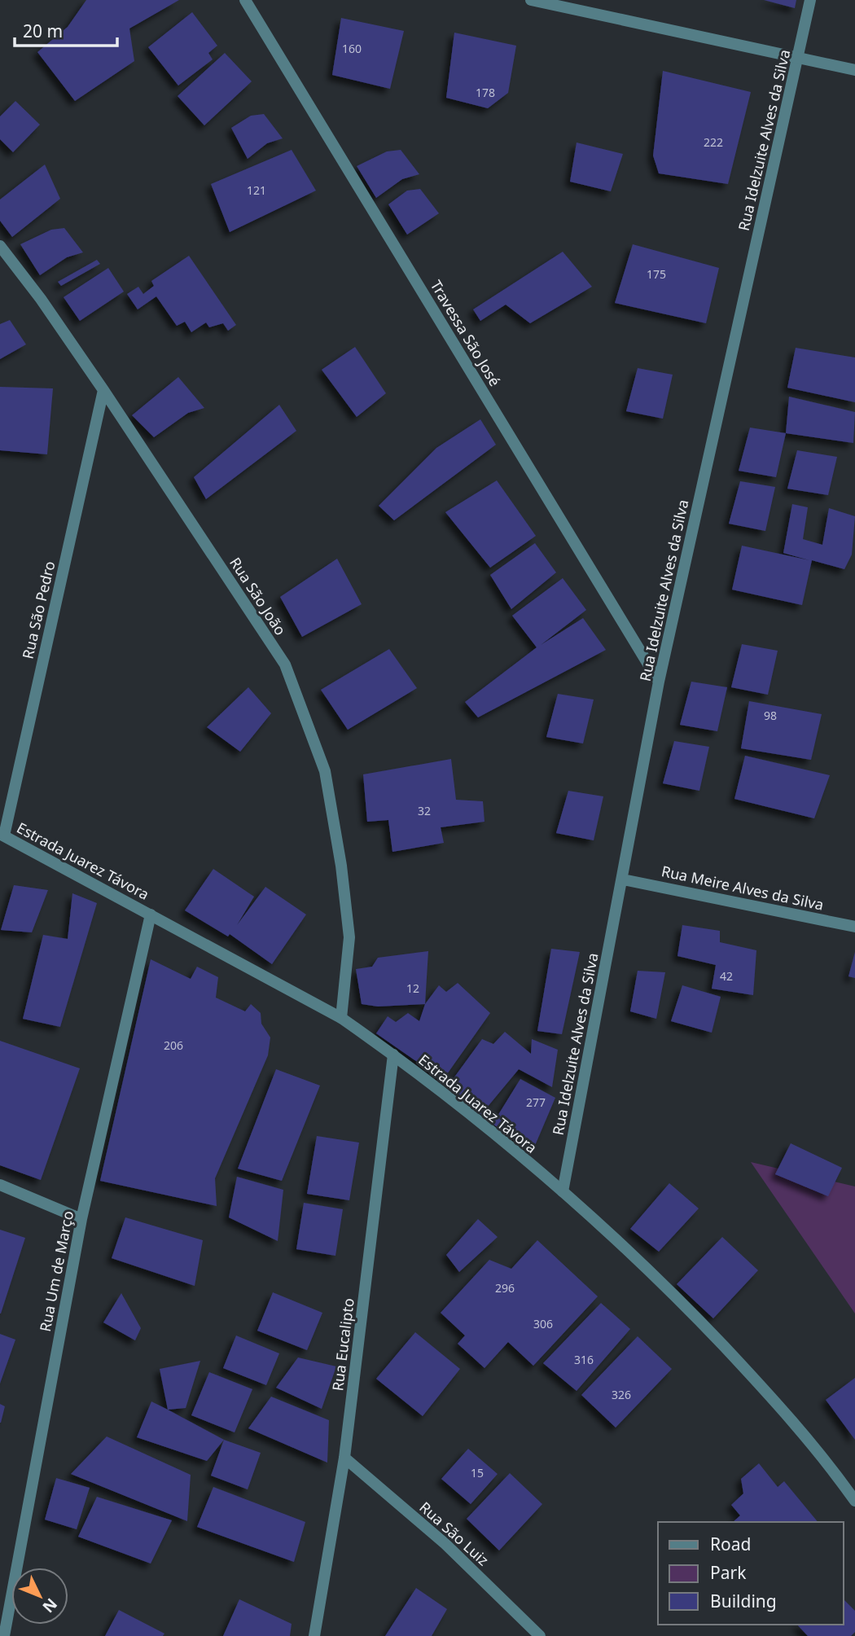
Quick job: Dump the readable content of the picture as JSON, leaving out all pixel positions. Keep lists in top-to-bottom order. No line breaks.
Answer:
{"streets":{"street":["Rua Idelzuite Alves da Silva","Travessa São José","Rua São João","Rua São Pedro","Estrada Juarez Távora","Rua Meire Alves da Silva","Rua Um de Março","Rua Eucalipto","Rua São Luiz"]},"crossings":[["Rua Idelzuite Alves da Silva","Travessa São José"],["Rua Idelzuite Alves da Silva","Estrada Juarez Távora"],["Rua Idelzuite Alves da Silva","Rua Meire Alves da Silva"],["Rua São João","Rua São Pedro"],["Rua São João","Estrada Juarez Távora"],["Rua São Pedro","Estrada Juarez Távora"],["Estrada Juarez Távora","Rua Um de Março"],["Estrada Juarez Távora","Rua Eucalipto"],["Rua Eucalipto","Rua São Luiz"]],"house_numbers":["160","178","222","121","175","98","32","42","12","206","277","296","306","316","326","15"],"legend":["Road","Park","Building"],"scale_bar":"20 m","north":"bottom right"}
